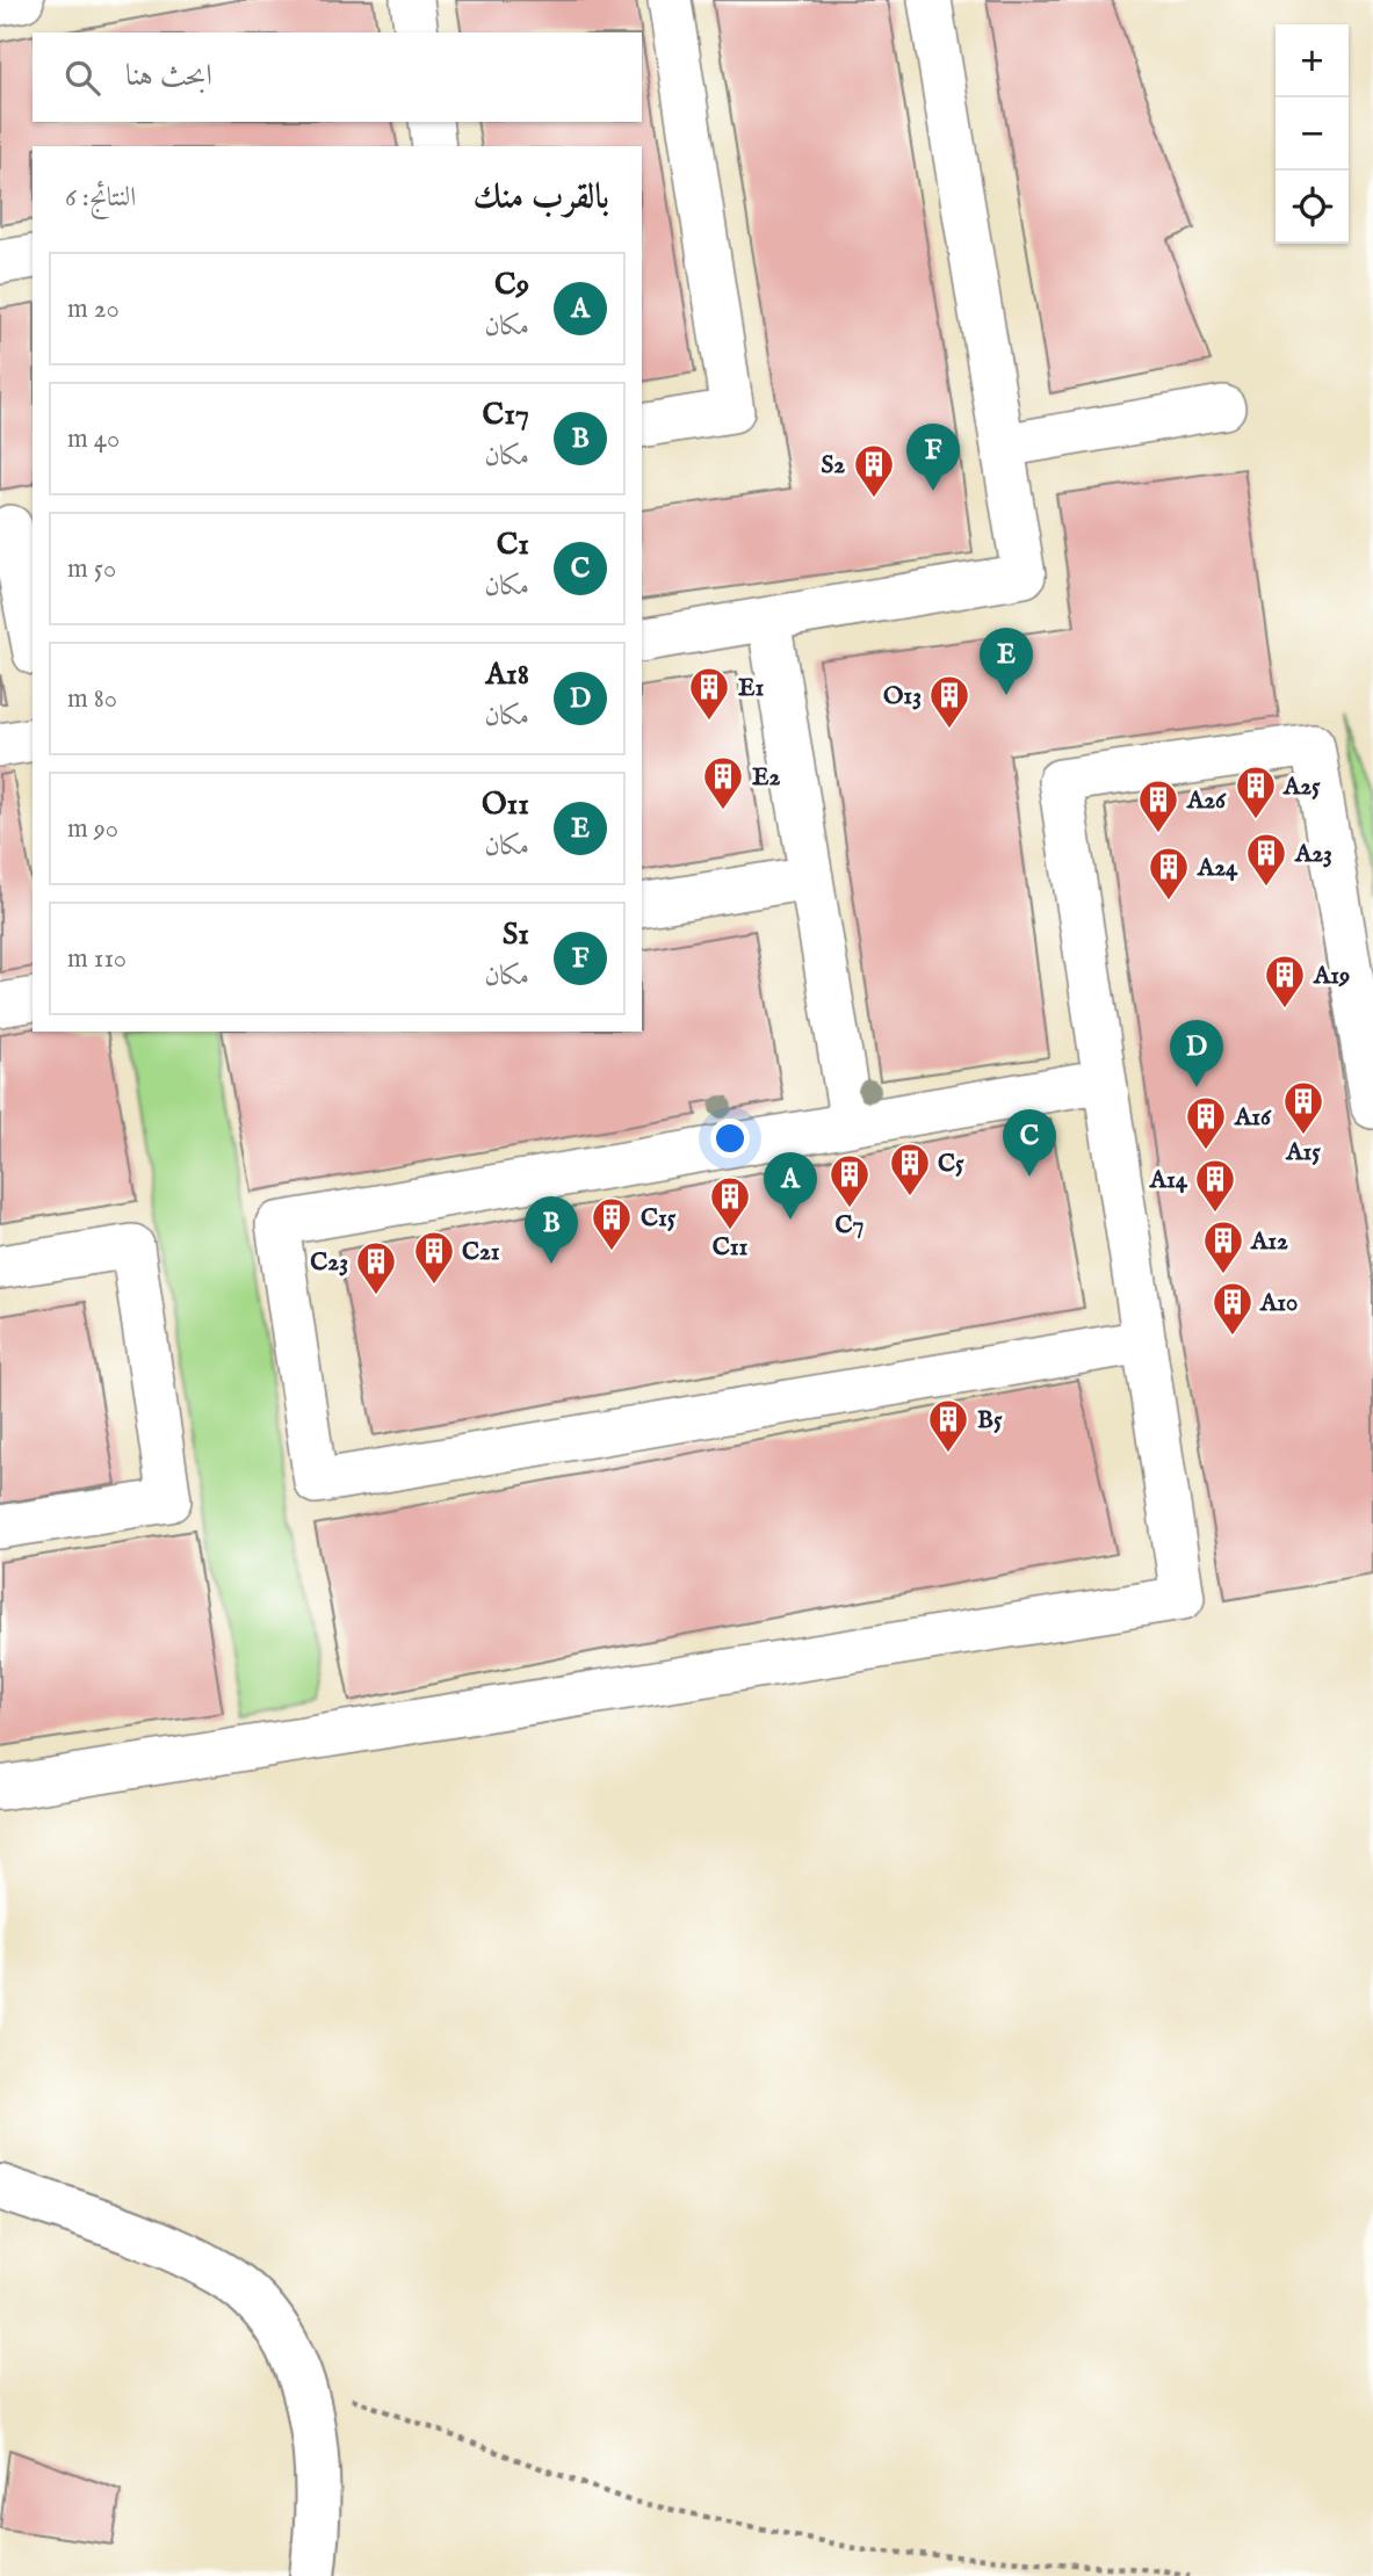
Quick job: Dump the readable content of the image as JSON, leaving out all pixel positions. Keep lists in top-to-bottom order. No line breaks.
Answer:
{"places":{"building":["S2","E1","O13","E2","A25","A26","A23","A24","A19","A15","A16","C5","C7","A14","C11","C15","A12","C21","C23","A10","B5"]},"page":{"map_buttons":["+","−"],"search":"ابحث هنا","heading":["بالقرب منك","النتائج: 6"],"list":[{"mark":"A","name":"C9","note":"مكان","value":"20 m"},{"mark":"B","name":"C17","note":"مكان","value":"40 m"},{"mark":"C","name":"C1","note":"مكان","value":"50 m"},{"mark":"D","name":"A18","note":"مكان","value":"80 m"},{"mark":"E","name":"O11","note":"مكان","value":"90 m"},{"mark":"F","name":"S1","note":"مكان","value":"110 m"}],"pins":["F","E","D","C","A","B"]}}
